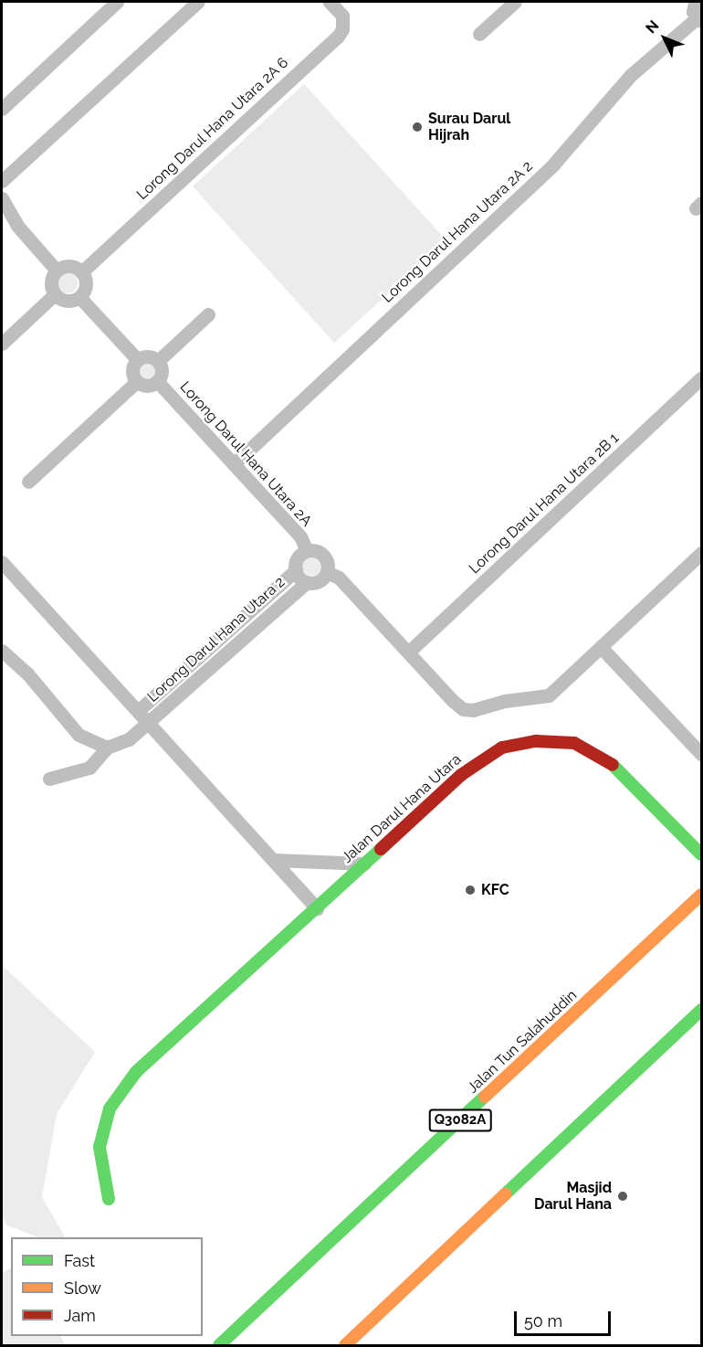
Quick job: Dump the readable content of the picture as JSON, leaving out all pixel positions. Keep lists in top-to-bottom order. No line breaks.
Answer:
{"streets":{"main road":["Jalan Darul Hana Utara","Jalan Tun Salahuddin","Q3082A"],"street":["Lorong Darul Hana Utara 2A 6","Lorong Darul Hana Utara 2A 2","Lorong Darul Hana Utara 2A","Lorong Darul Hana Utara 2B 1","Lorong Darul Hana Utara 2"]},"crossings":[["Lorong Darul Hana Utara 2A 2","Lorong Darul Hana Utara 2A"],["Lorong Darul Hana Utara 2A","Lorong Darul Hana Utara 2"]],"places":["Surau Darul Hijrah","KFC","Masjid Darul Hana"],"legend":["Fast","Slow","Jam"],"scale_bar":"50 m","north":"top left"}
